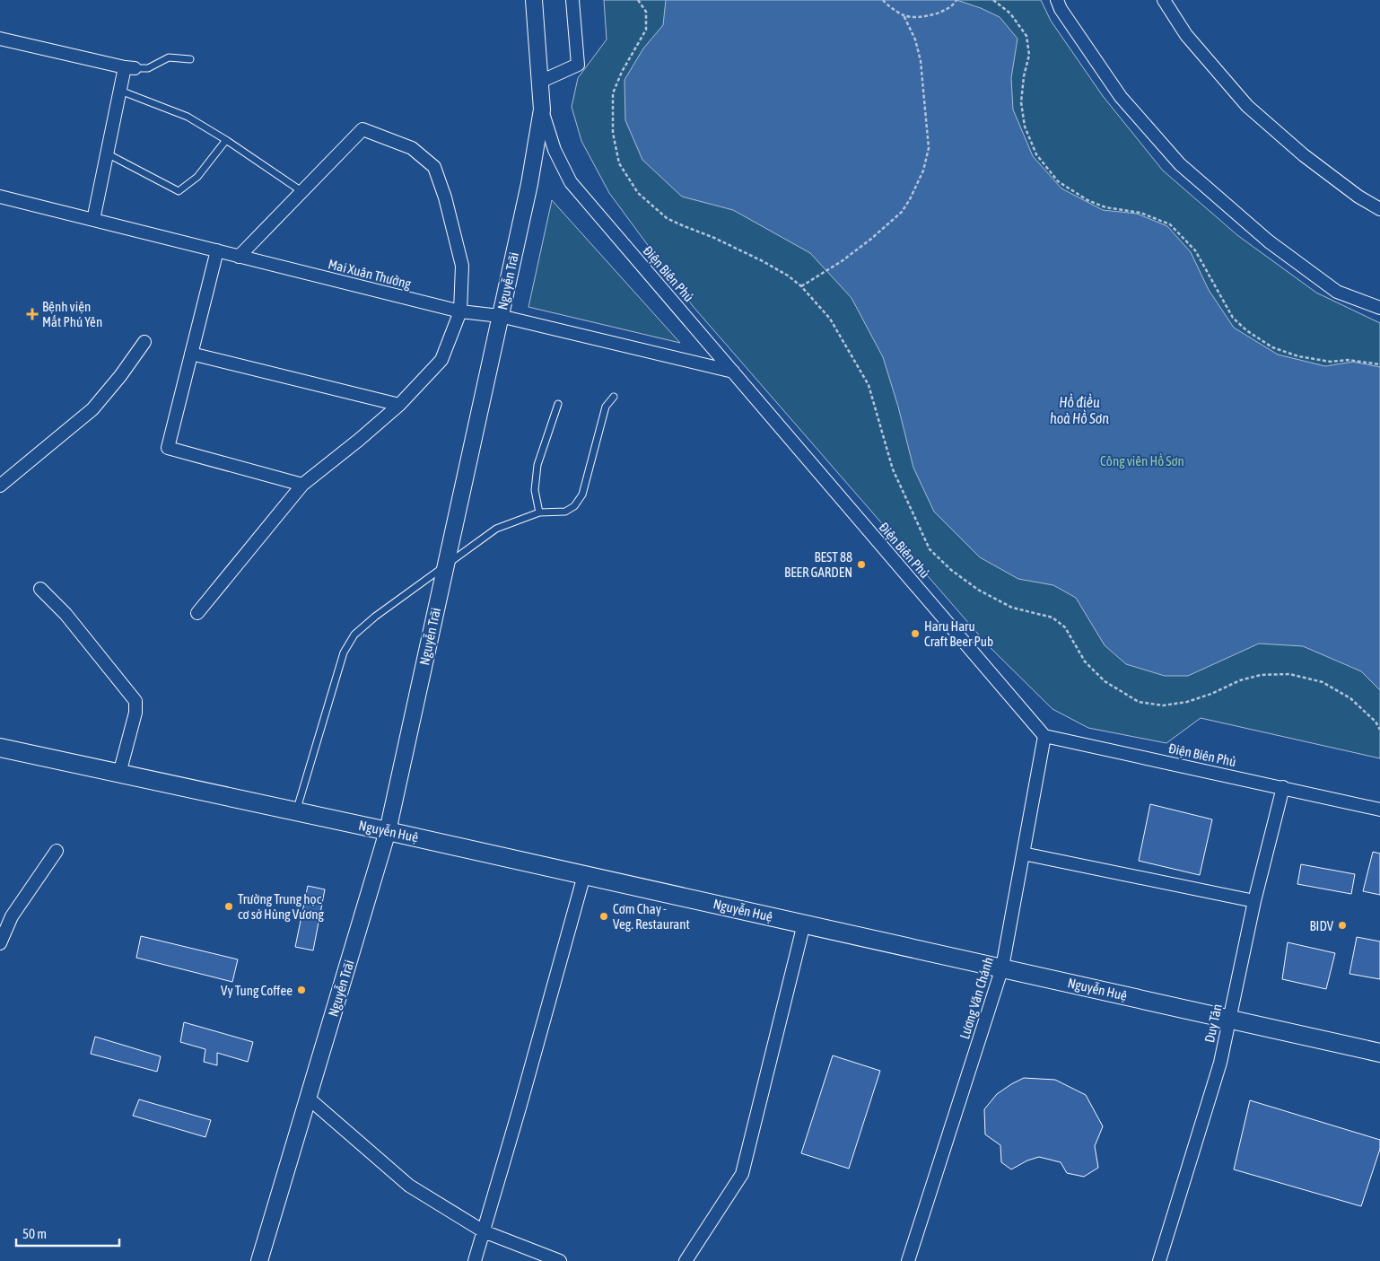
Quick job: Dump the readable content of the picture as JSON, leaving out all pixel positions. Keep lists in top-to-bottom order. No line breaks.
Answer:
{"streets":{"main road":["Nguyễn Huệ"],"street":["Mai Xuân Thưởng","Điện Biên Phủ","Nguyễn Trãi","Lương Văn Chánh","Duy Tân"]},"crossings":[["Mai Xuân Thưởng","Điện Biên Phủ"],["Mai Xuân Thưởng","Nguyễn Trãi"],["Điện Biên Phủ","Nguyễn Trãi"],["Điện Biên Phủ","Lương Văn Chánh"],["Điện Biên Phủ","Duy Tân"],["Nguyễn Trãi","Nguyễn Huệ"],["Nguyễn Huệ","Lương Văn Chánh"],["Nguyễn Huệ","Duy Tân"]],"water":["Hồ điều hoà Hồ Sơn"],"parks":["Công viên Hồ Sơn"],"places":{"health":["Bệnh viện Mắt Phú Yên"],"other":["BEST 88 BEER GARDEN","Haru Haru Craft Beer Pub","Trường Trung học cơ sở Hùng Vương","Cơm Chay - Veg. Restaurant","BIDV","Vy Tung Coffee"]},"scale_bar":"50 m"}
